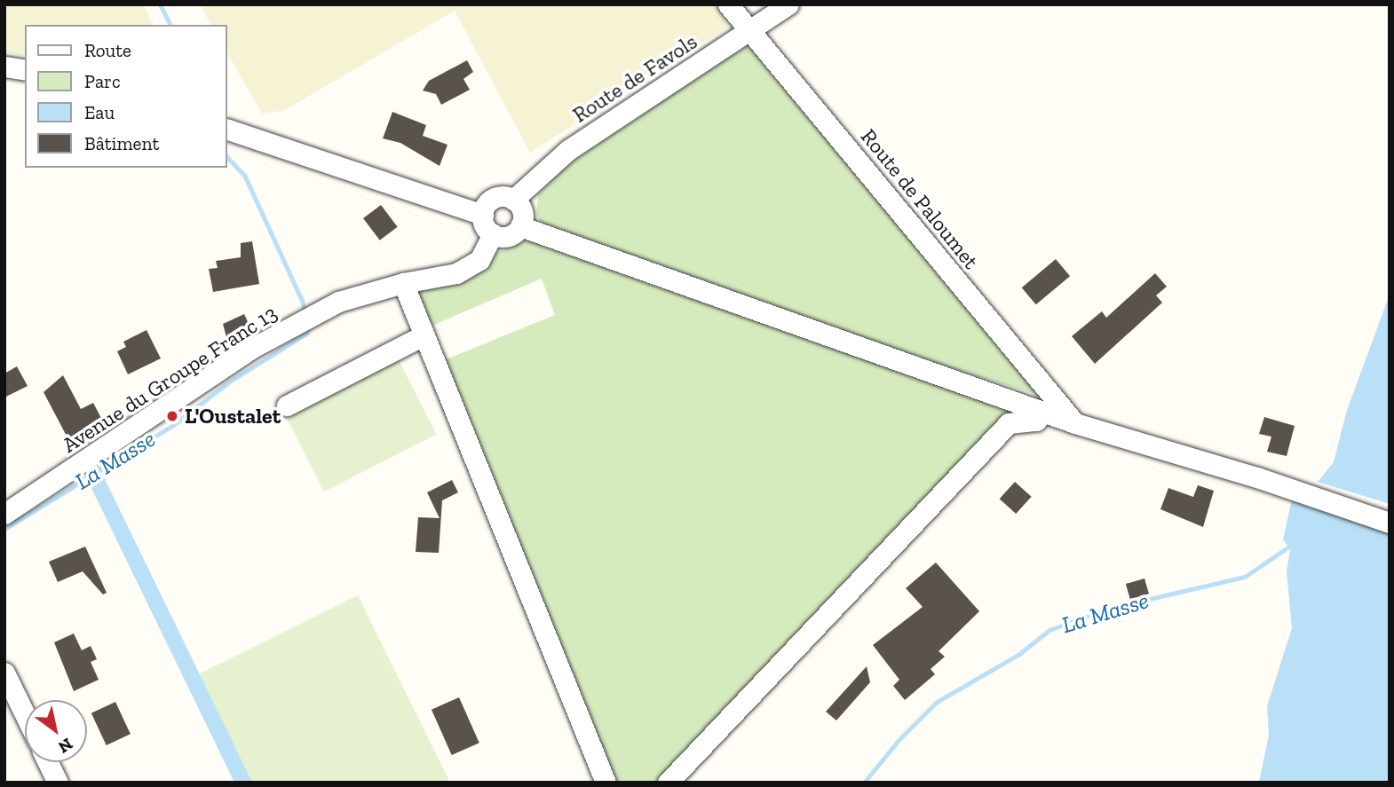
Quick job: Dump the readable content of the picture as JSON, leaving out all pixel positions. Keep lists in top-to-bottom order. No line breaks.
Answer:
{"streets":{"street":["Route de Favols","Route de Paloumet","Avenue du Groupe Franc 13"]},"crossings":[["Route de Favols","Route de Paloumet"],["Route de Favols","Avenue du Groupe Franc 13"]],"water":["La Masse"],"places":["L'Oustalet"],"legend":["Route","Parc","Eau","Bâtiment"],"north":"bottom right"}
